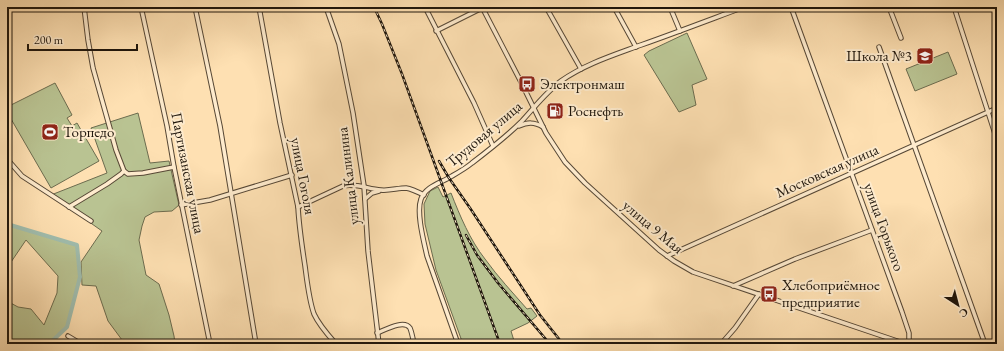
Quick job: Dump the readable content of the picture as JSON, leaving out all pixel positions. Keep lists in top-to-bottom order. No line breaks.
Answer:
{"streets":{"street":["Трудовая улица","Московская улица","Партизанская улица","улица Гоголя","улица Калинина","улица 9 Мая","улица Горького"]},"crossings":[["Трудовая улица","улица 9 Мая"],["Московская улица","улица 9 Мая"],["Московская улица","улица Горького"],["улица 9 Мая","улица Горького"]],"places":{"school or university":["Школа №3"],"bus stop":["Электронмаш","Хлебоприёмное предприятие"],"fuel station":["Роснефть"],"sports":["Торпедо"]},"scale_bar":"200 m","north":"bottom right"}
